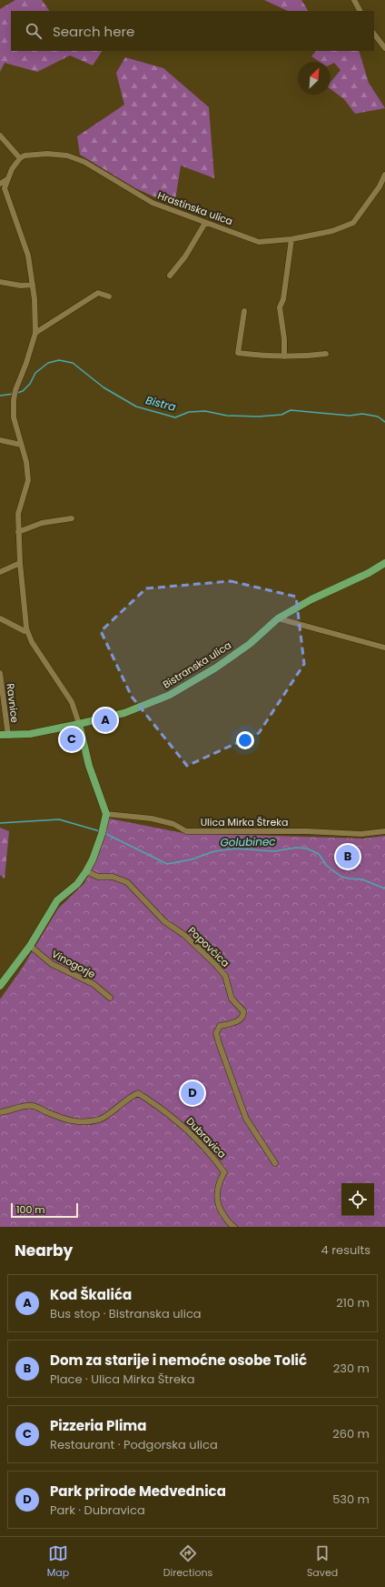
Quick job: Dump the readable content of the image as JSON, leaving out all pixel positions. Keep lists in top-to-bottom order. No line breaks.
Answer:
{"streets":{"main road":["Bistranska ulica"],"street":["Hrastinska ulica","Ravnice","Ulica Mirka Štreka","Popovčica","Vinogorje","Dubravica"]},"crossings":[["Bistranska ulica","Ravnice"]],"water":["Bistra","Golubinec"],"scale_bar":"100 m","north":"top right","page":{"search":"Search here","pins":["A","C","B","D"],"scale":"100 m","heading":["Nearby","4 results"],"list":[{"mark":"A","name":"Kod Škalića","note":"Bus stop · Bistranska ulica","value":"210 m"},{"mark":"B","name":"Dom za starije i nemoćne osobe Tolić","note":"Place · Ulica Mirka Štreka","value":"230 m"},{"mark":"C","name":"Pizzeria Plima","note":"Restaurant · Podgorska ulica","value":"260 m"},{"mark":"D","name":"Park prirode Medvednica","note":"Park · Dubravica","value":"530 m"}],"nav":["Map","Directions","Saved"]}}
